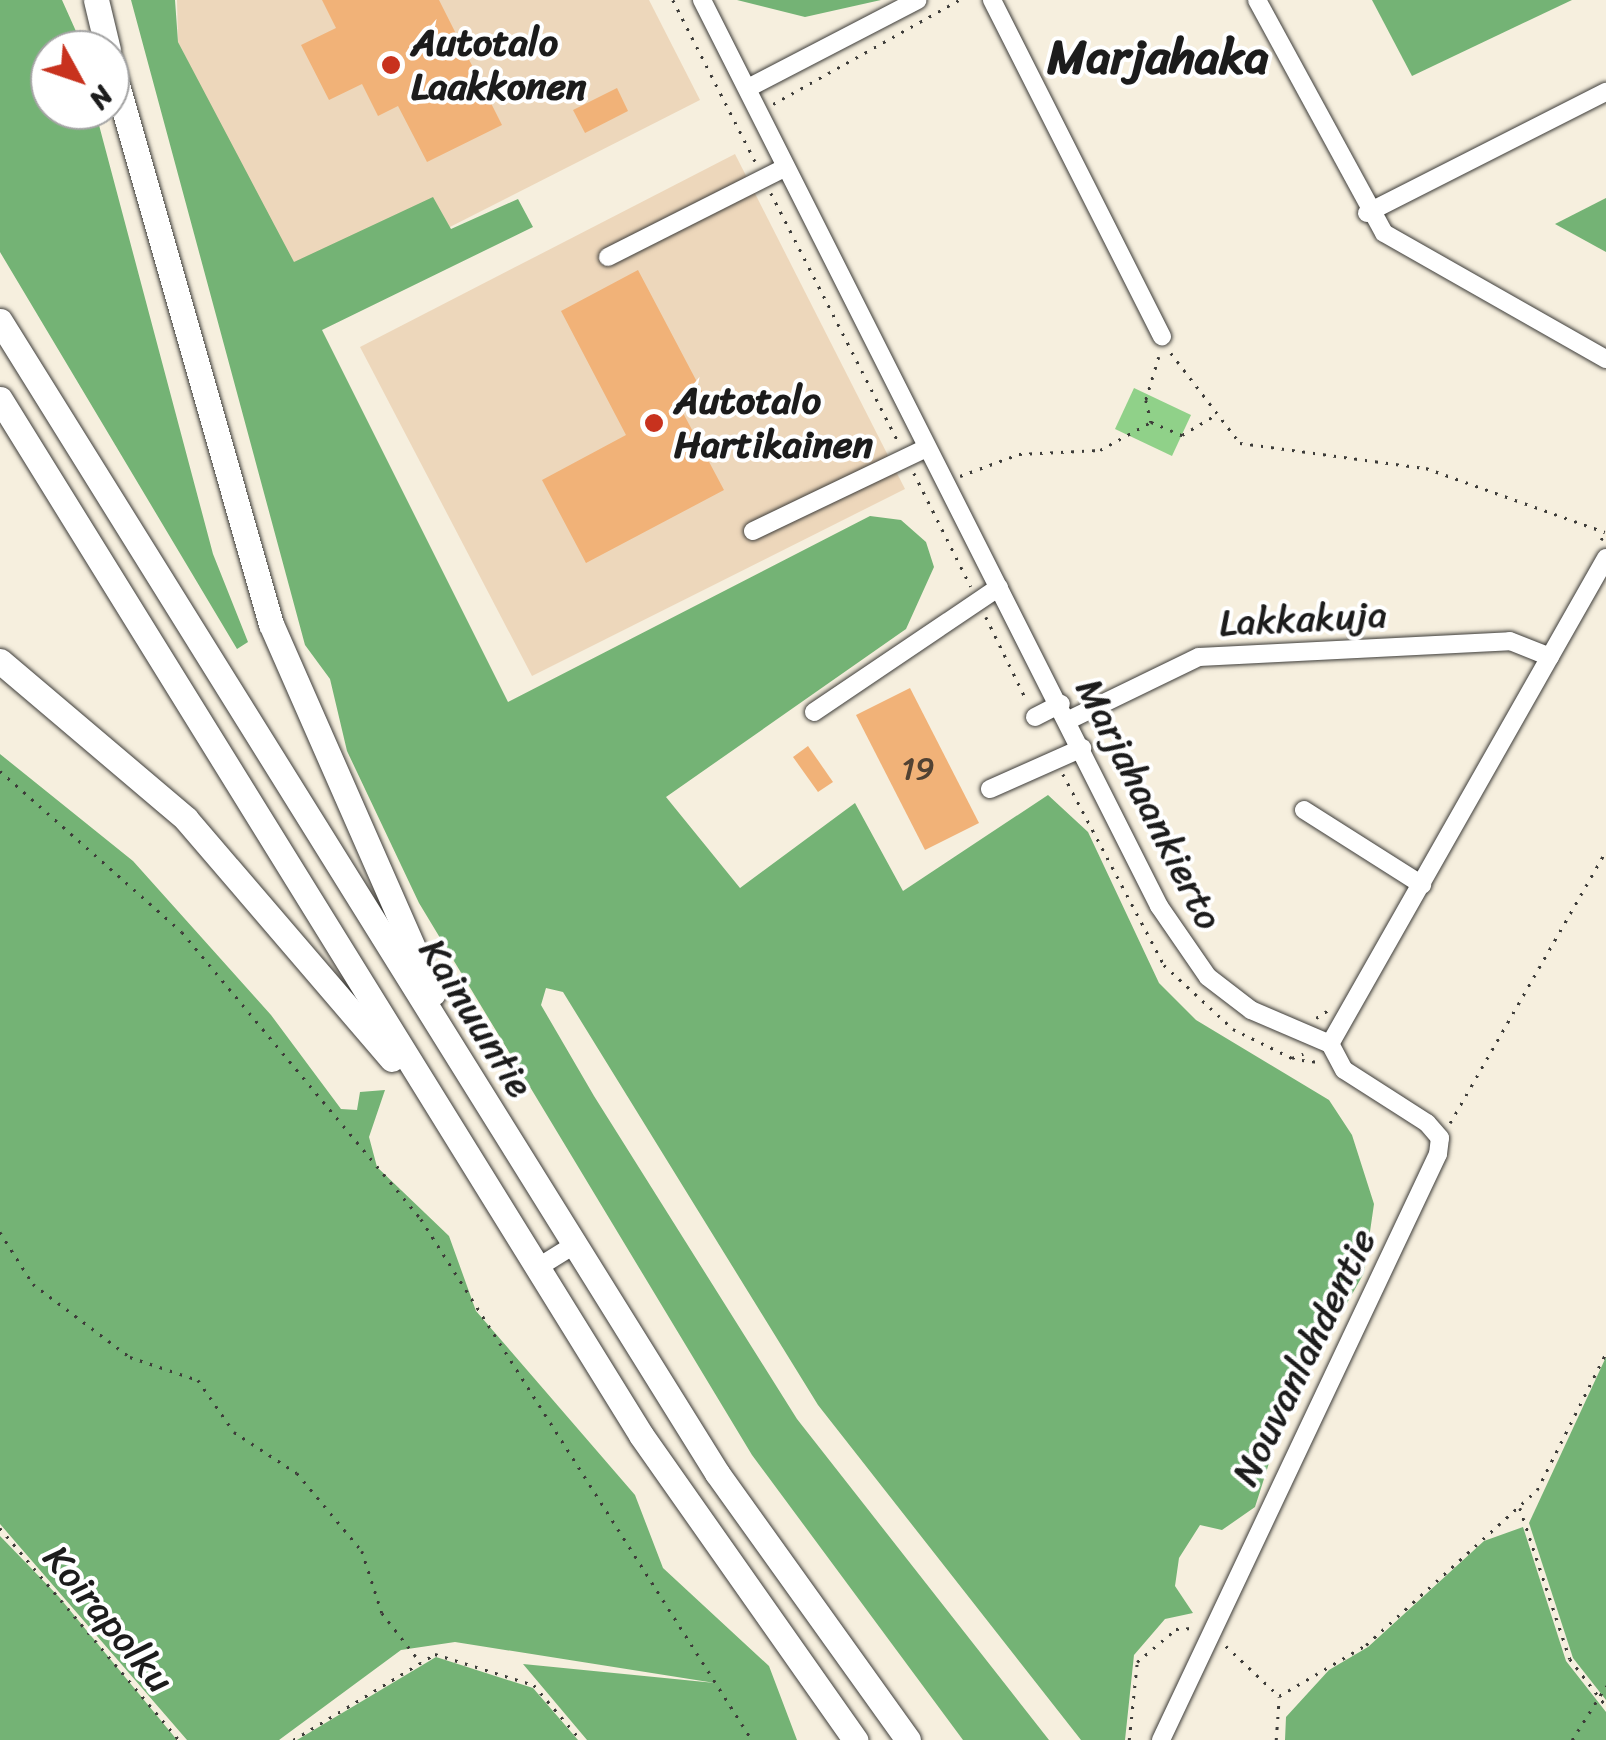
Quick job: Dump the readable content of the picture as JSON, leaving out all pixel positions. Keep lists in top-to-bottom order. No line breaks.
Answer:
{"streets":{"highway":["Kainuuntie"],"street":["Lakkakuja","Marjahaankierto","Nouvanlahdentie"],"path":["Koirapolku"]},"crossings":[["Lakkakuja","Marjahaankierto"]],"districts":["Marjahaka"],"places":["Autotalo Laakkonen","Autotalo Hartikainen"],"house_numbers":["19"],"north":"bottom right"}
